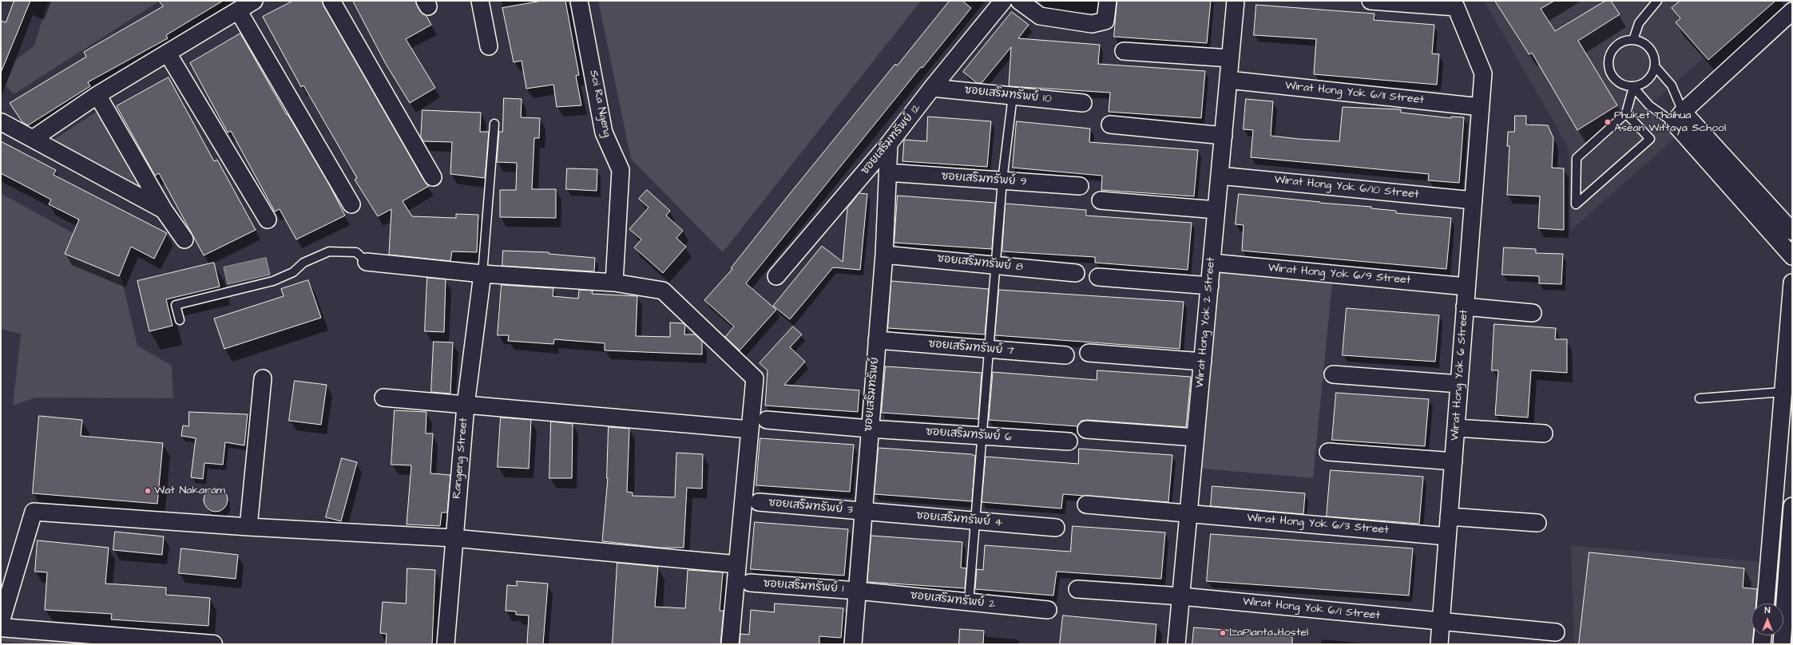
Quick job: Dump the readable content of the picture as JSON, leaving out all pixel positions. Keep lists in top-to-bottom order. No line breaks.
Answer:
{"streets":{"street":["Wirat Hong Yok 6/11 Street","ซอยเสริมทรัพย์ 10","Soi Ra Ngeng","ซอยเสริมทรัพย์ 12","ซอยเสริมทรัพย์ 9","Wirat Hong Yok 6/10 Street","ซอยเสริมทรัพย์ 8","Wirat Hong Yok 6/9 Street","Wirat Hong Yok 2 Street","ซอยเสริมทรัพย์ 7","Wirat Hong Yok 6 Street","ซอยเสริมทรัพย์","ซอยเสริมทรัพย์ 6","Rangeng Street","ซอยเสริมทรัพย์ 3","ซอยเสริมทรัพย์ 4","Wirat Hong Yok 6/3 Street","ซอยเสริมทรัพย์ 1","ซอยเสริมทรัพย์ 2","Wirat Hong Yok 6/1 Street"]},"crossings":[["Wirat Hong Yok 6/11 Street","Wirat Hong Yok 2 Street"],["Wirat Hong Yok 6/11 Street","Wirat Hong Yok 6 Street"],["ซอยเสริมทรัพย์ 10","ซอยเสริมทรัพย์ 12"],["ซอยเสริมทรัพย์ 12","ซอยเสริมทรัพย์"],["ซอยเสริมทรัพย์ 9","ซอยเสริมทรัพย์"],["Wirat Hong Yok 6/10 Street","Wirat Hong Yok 2 Street"],["Wirat Hong Yok 6/10 Street","Wirat Hong Yok 6 Street"],["ซอยเสริมทรัพย์ 8","ซอยเสริมทรัพย์"],["Wirat Hong Yok 6/9 Street","Wirat Hong Yok 2 Street"],["Wirat Hong Yok 6/9 Street","Wirat Hong Yok 6 Street"],["Wirat Hong Yok 2 Street","Wirat Hong Yok 6/3 Street"],["Wirat Hong Yok 2 Street","Wirat Hong Yok 6/1 Street"],["ซอยเสริมทรัพย์ 7","ซอยเสริมทรัพย์"],["Wirat Hong Yok 6 Street","Wirat Hong Yok 6/3 Street"],["Wirat Hong Yok 6 Street","Wirat Hong Yok 6/1 Street"],["ซอยเสริมทรัพย์","ซอยเสริมทรัพย์ 6"],["ซอยเสริมทรัพย์","ซอยเสริมทรัพย์ 3"],["ซอยเสริมทรัพย์","ซอยเสริมทรัพย์ 4"],["ซอยเสริมทรัพย์","ซอยเสริมทรัพย์ 1"],["ซอยเสริมทรัพย์","ซอยเสริมทรัพย์ 2"],["ซอยเสริมทรัพย์ 3","ซอยเสริมทรัพย์ 4"],["ซอยเสริมทรัพย์ 1","ซอยเสริมทรัพย์ 2"]],"places":["Phuket Thaihua Asean Wittaya School","Wat Nakaram","LaPianta Hostel"],"north":"top"}
